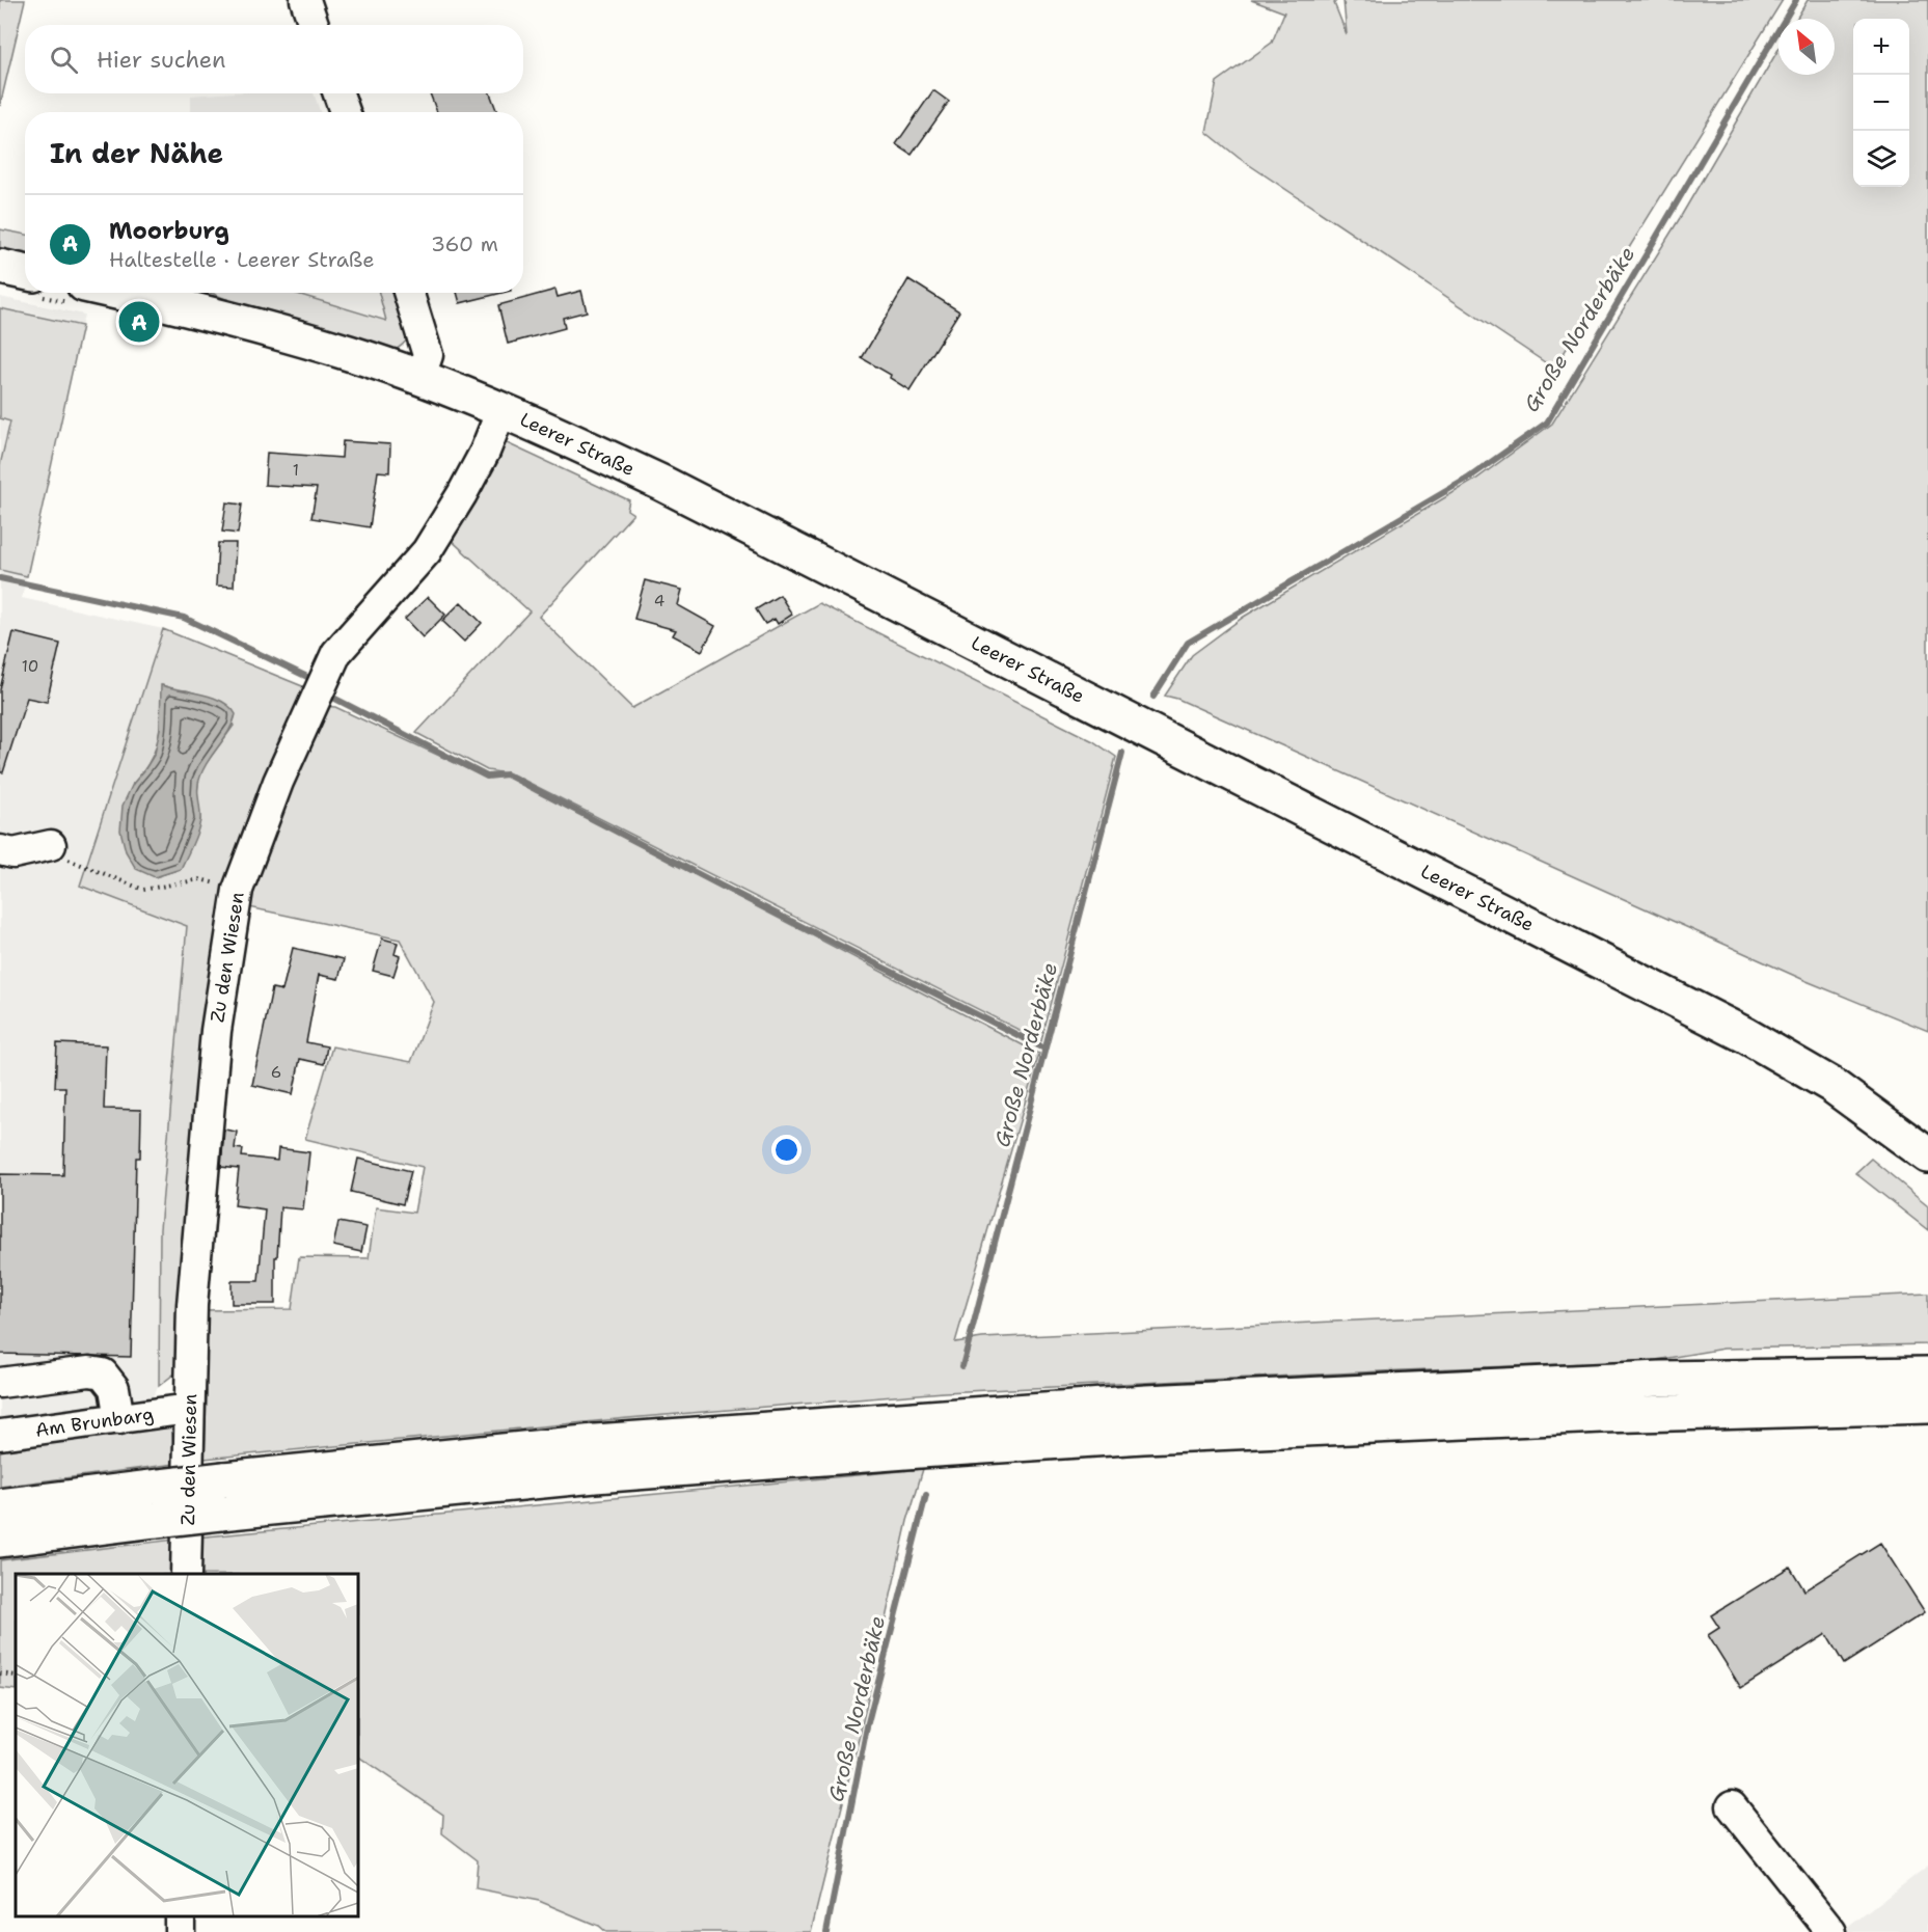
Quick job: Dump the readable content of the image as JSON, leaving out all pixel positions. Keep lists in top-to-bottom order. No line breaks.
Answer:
{"streets":{"main road":["Leerer Straße"],"street":["Zu den Wiesen","Am Brunbarg"]},"crossings":[["Leerer Straße","Zu den Wiesen"],["Zu den Wiesen","Am Brunbarg"]],"water":["Große Norderbäke"],"house_numbers":["1","4","10","6"],"north":"top left","page":{"map_buttons":["+","−"],"search":"Hier suchen","heading":"In der Nähe","list":[{"mark":"A","name":"Moorburg","note":"Haltestelle · Leerer Straße","value":"360 m"}],"pins":"A"}}
